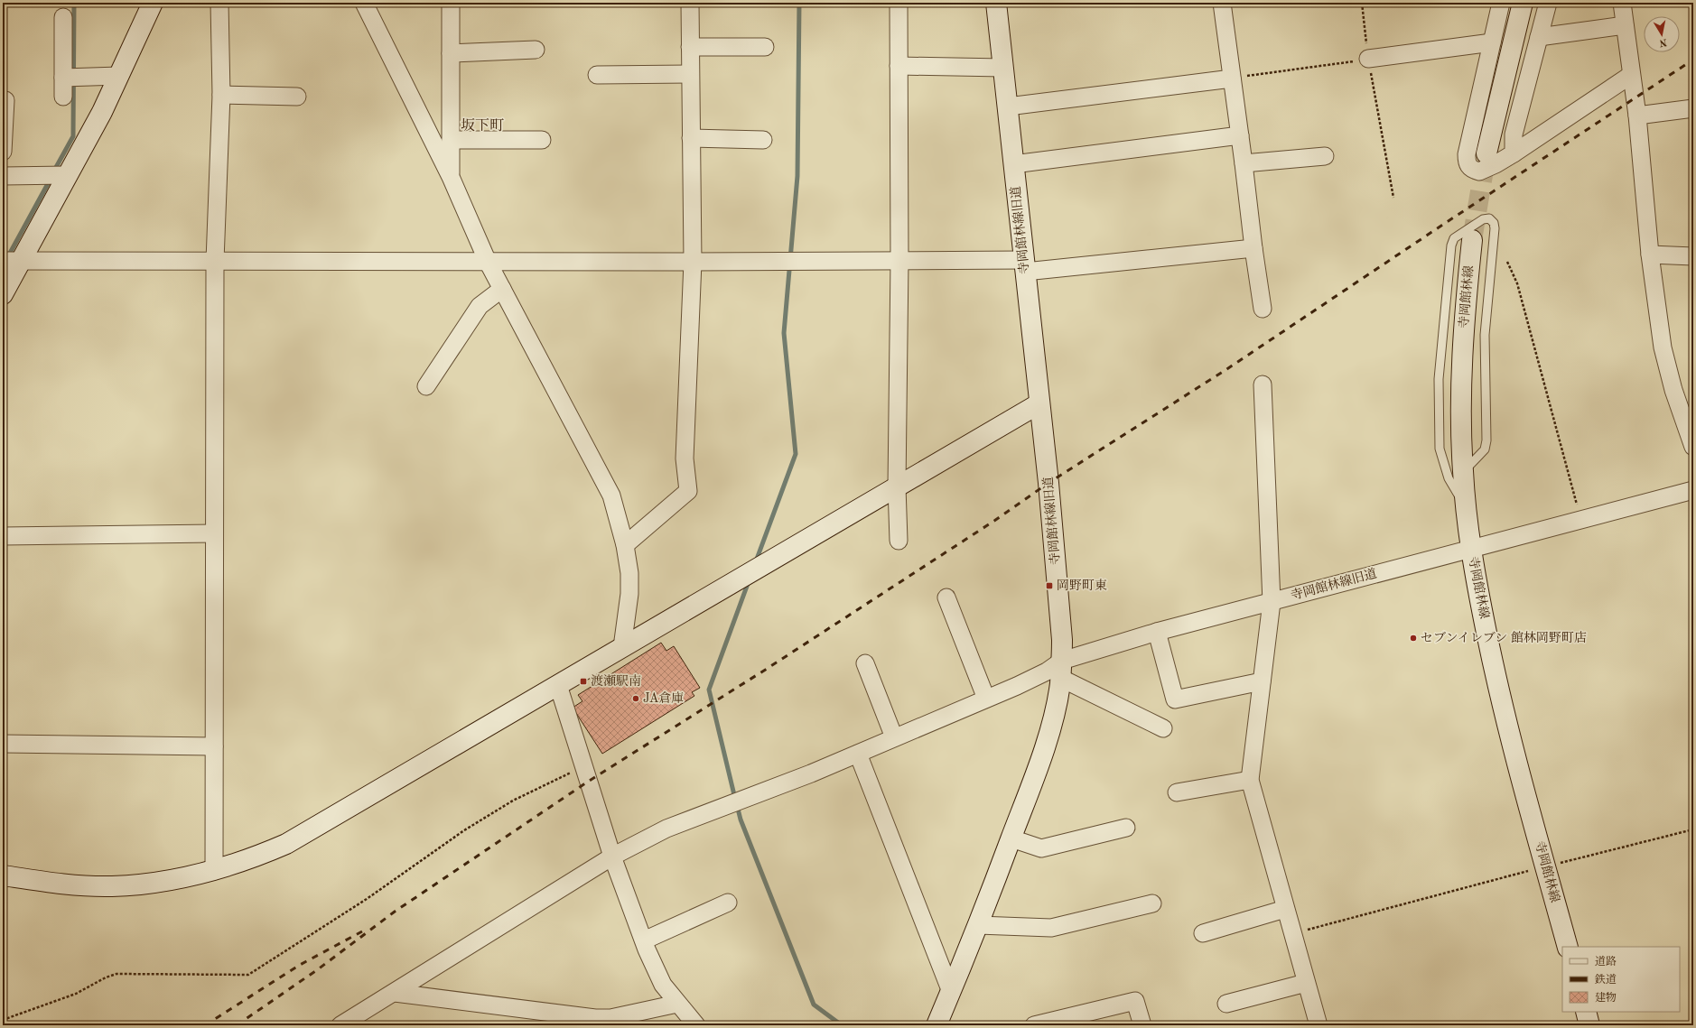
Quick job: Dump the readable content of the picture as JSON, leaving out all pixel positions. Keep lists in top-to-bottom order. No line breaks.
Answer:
{"streets":{"street":["寺岡館林線旧道","寺岡館林線"]},"crossings":[["寺岡館林線旧道","寺岡館林線"]],"districts":["坂下町"],"places":{"transit":["岡野町東","渡瀬駅南"],"other":["セブンイレブン 館林岡野町店","JA倉庫"]},"legend":["道路","鉄道","建物"],"north":"bottom"}
